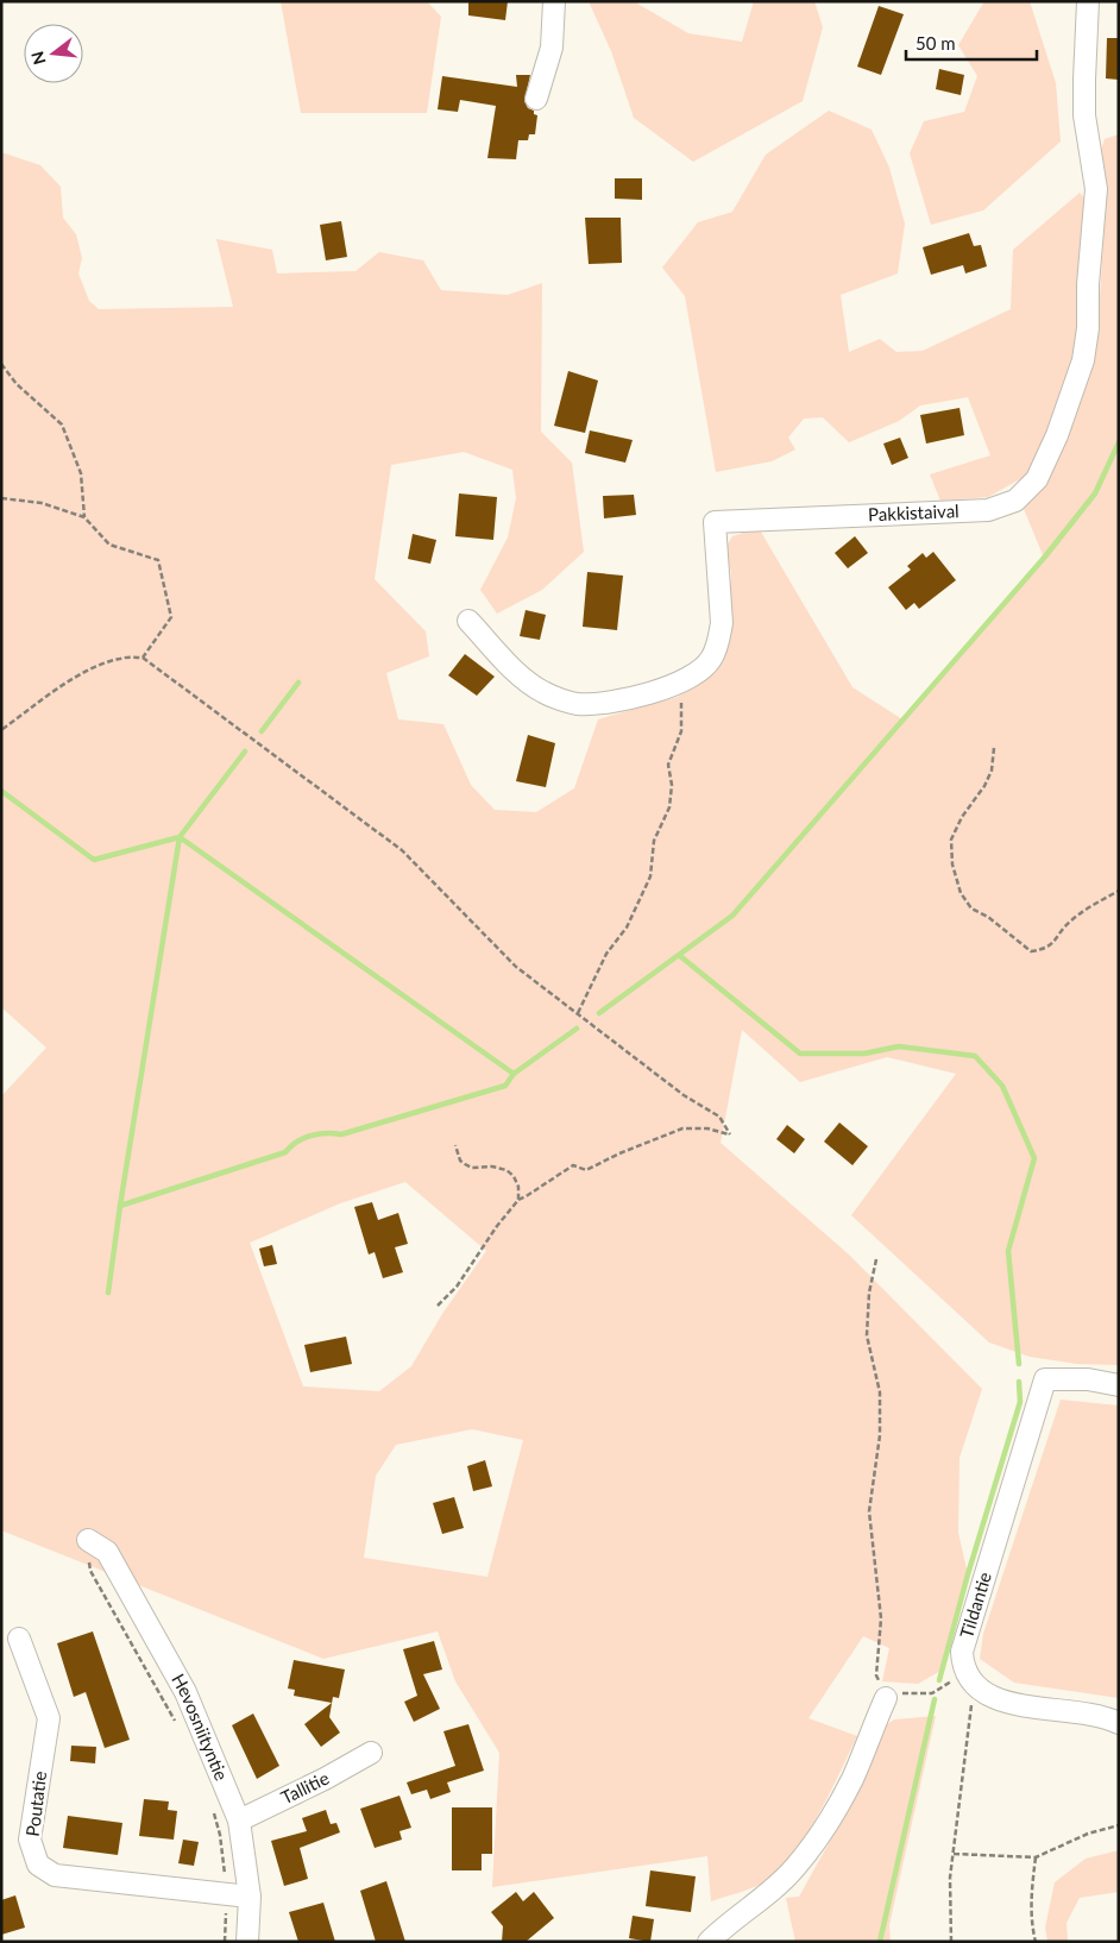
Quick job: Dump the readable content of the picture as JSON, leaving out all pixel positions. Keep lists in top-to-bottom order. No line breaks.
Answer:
{"streets":{"street":["Pakkistaival","Tildantie","Hevosniityntie","Tallitie","Poutatie"]},"crossings":[["Hevosniityntie","Tallitie"],["Hevosniityntie","Poutatie"]],"scale_bar":"50 m","north":"left"}
